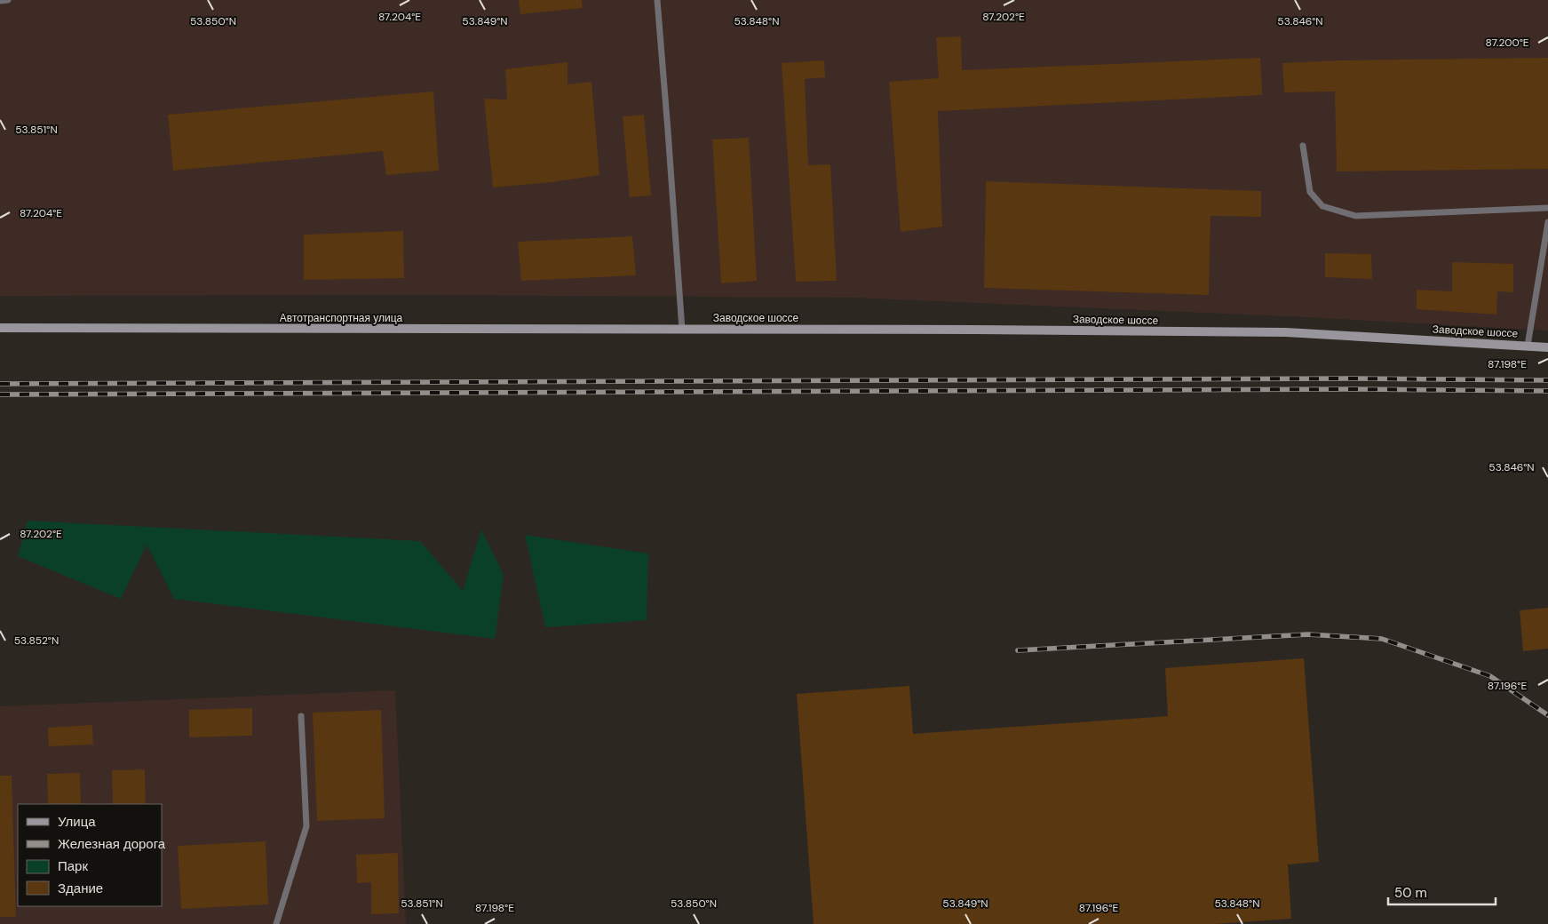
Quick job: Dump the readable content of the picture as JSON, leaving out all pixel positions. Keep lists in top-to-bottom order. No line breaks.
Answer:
{"streets":{"main road":["Автотранспортная улица","Заводское шоссе"]},"crossings":[["Автотранспортная улица","Заводское шоссе"]],"legend":["Улица","Железная дорога","Парк","Здание"],"scale_bar":"50 m","coordinates":["87.202°E","87.204°E","53.850°N","53.849°N","53.848°N","53.846°N","87.200°E","53.851°N","87.198°E","53.852°N","87.196°E"]}
